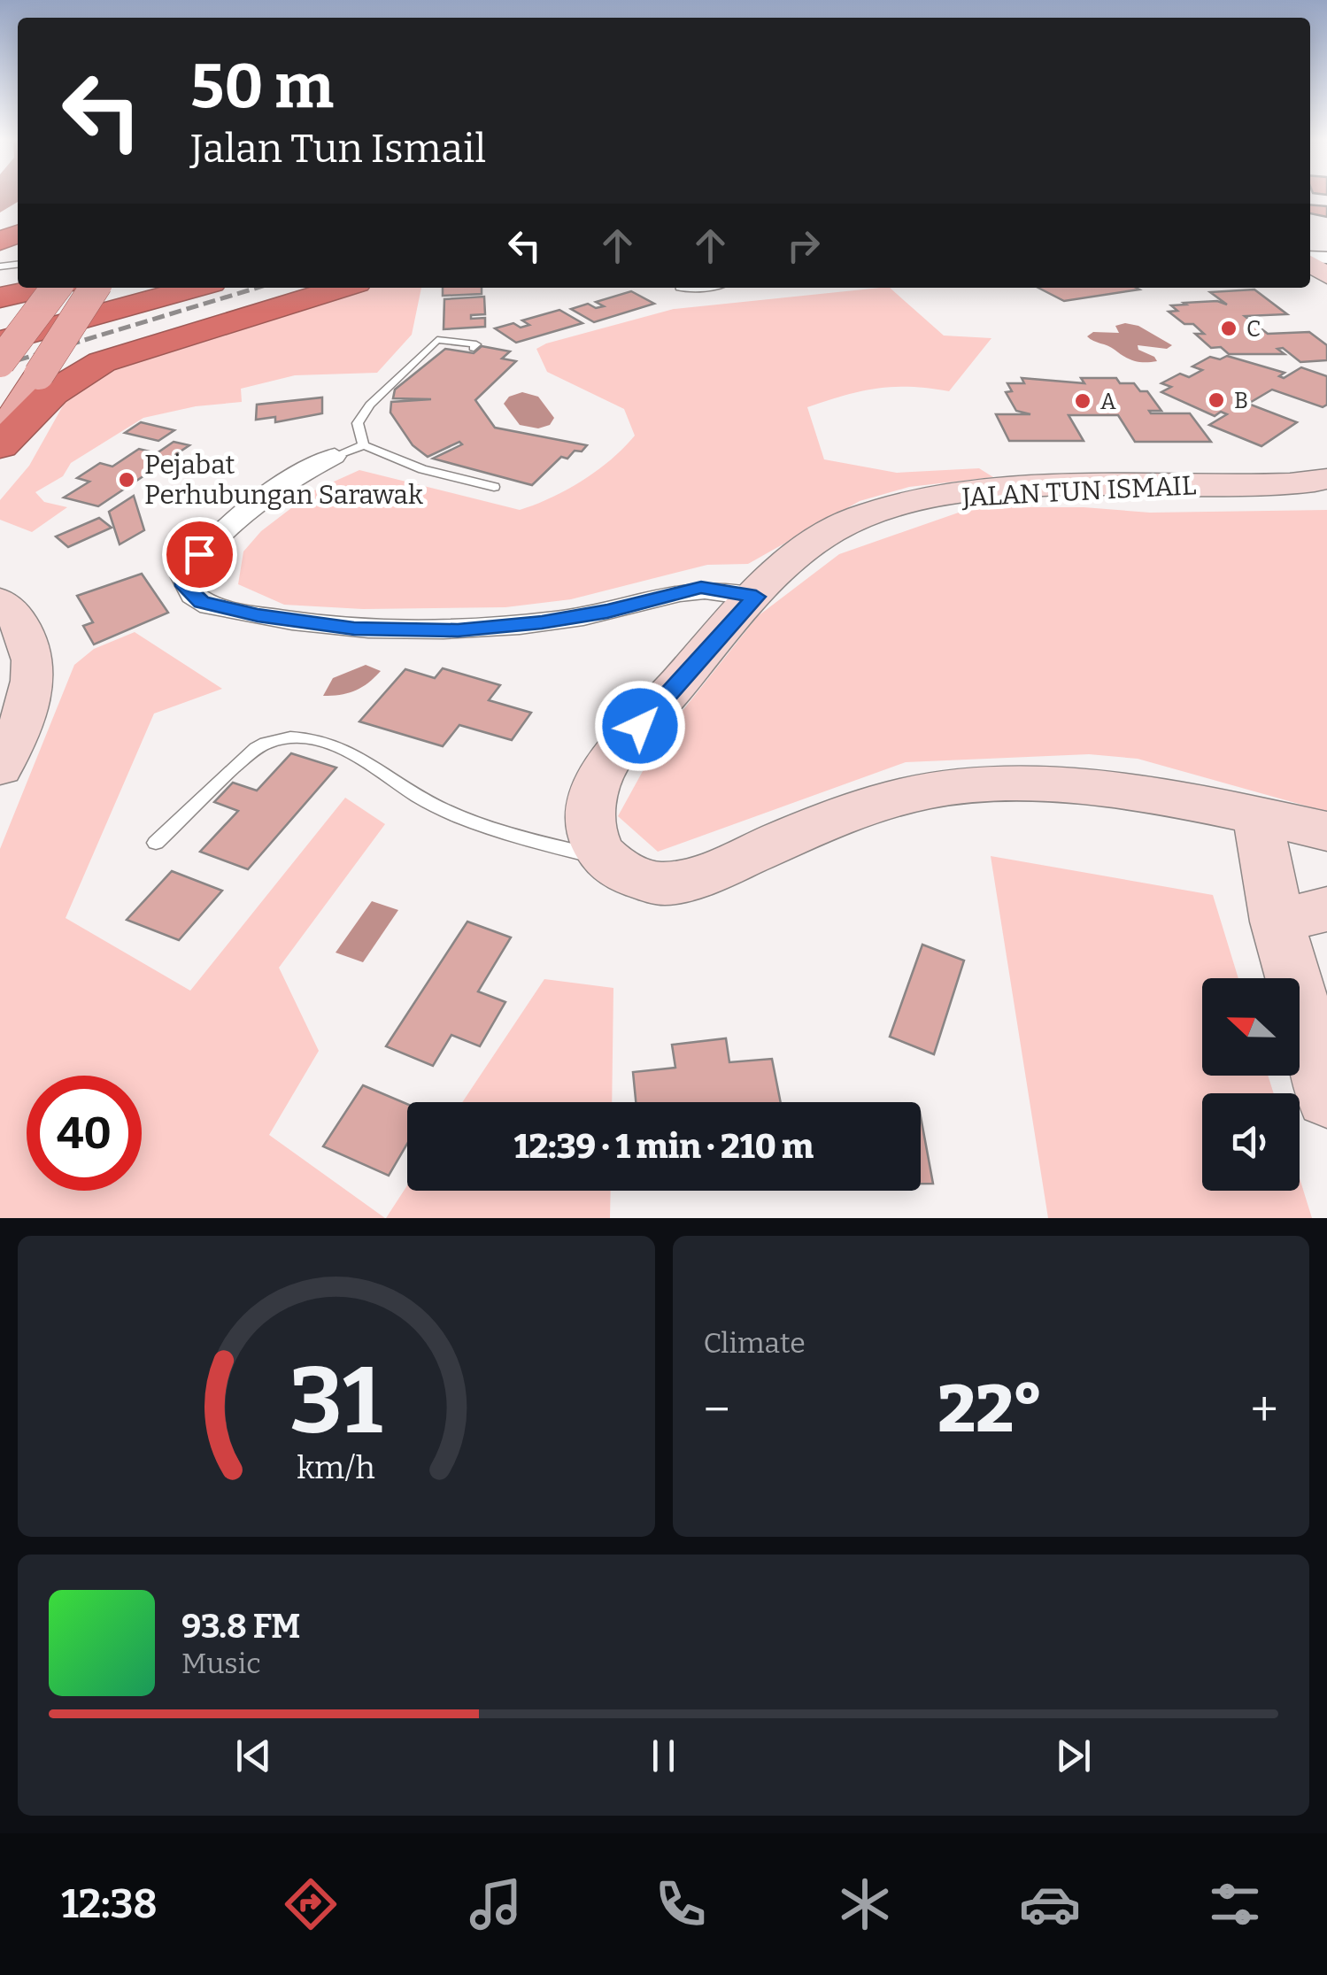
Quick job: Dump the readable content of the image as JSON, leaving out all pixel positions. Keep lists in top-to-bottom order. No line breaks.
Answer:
{"streets":{"street":["JALAN TUN ISMAIL"]},"places":["C","B","A","Pejabat Perhubungan Sarawak"],"north":"left","page":{"turn":["50 m","Jalan Tun Ismail"],"limit":"40","trip":"12:39 · 1 min · 210 m","tile":"Climate","heat":["−","22°","+"],"song":["93.8 FM","Music"],"tabs":"12:38","gauge":["31","km/h"]}}
